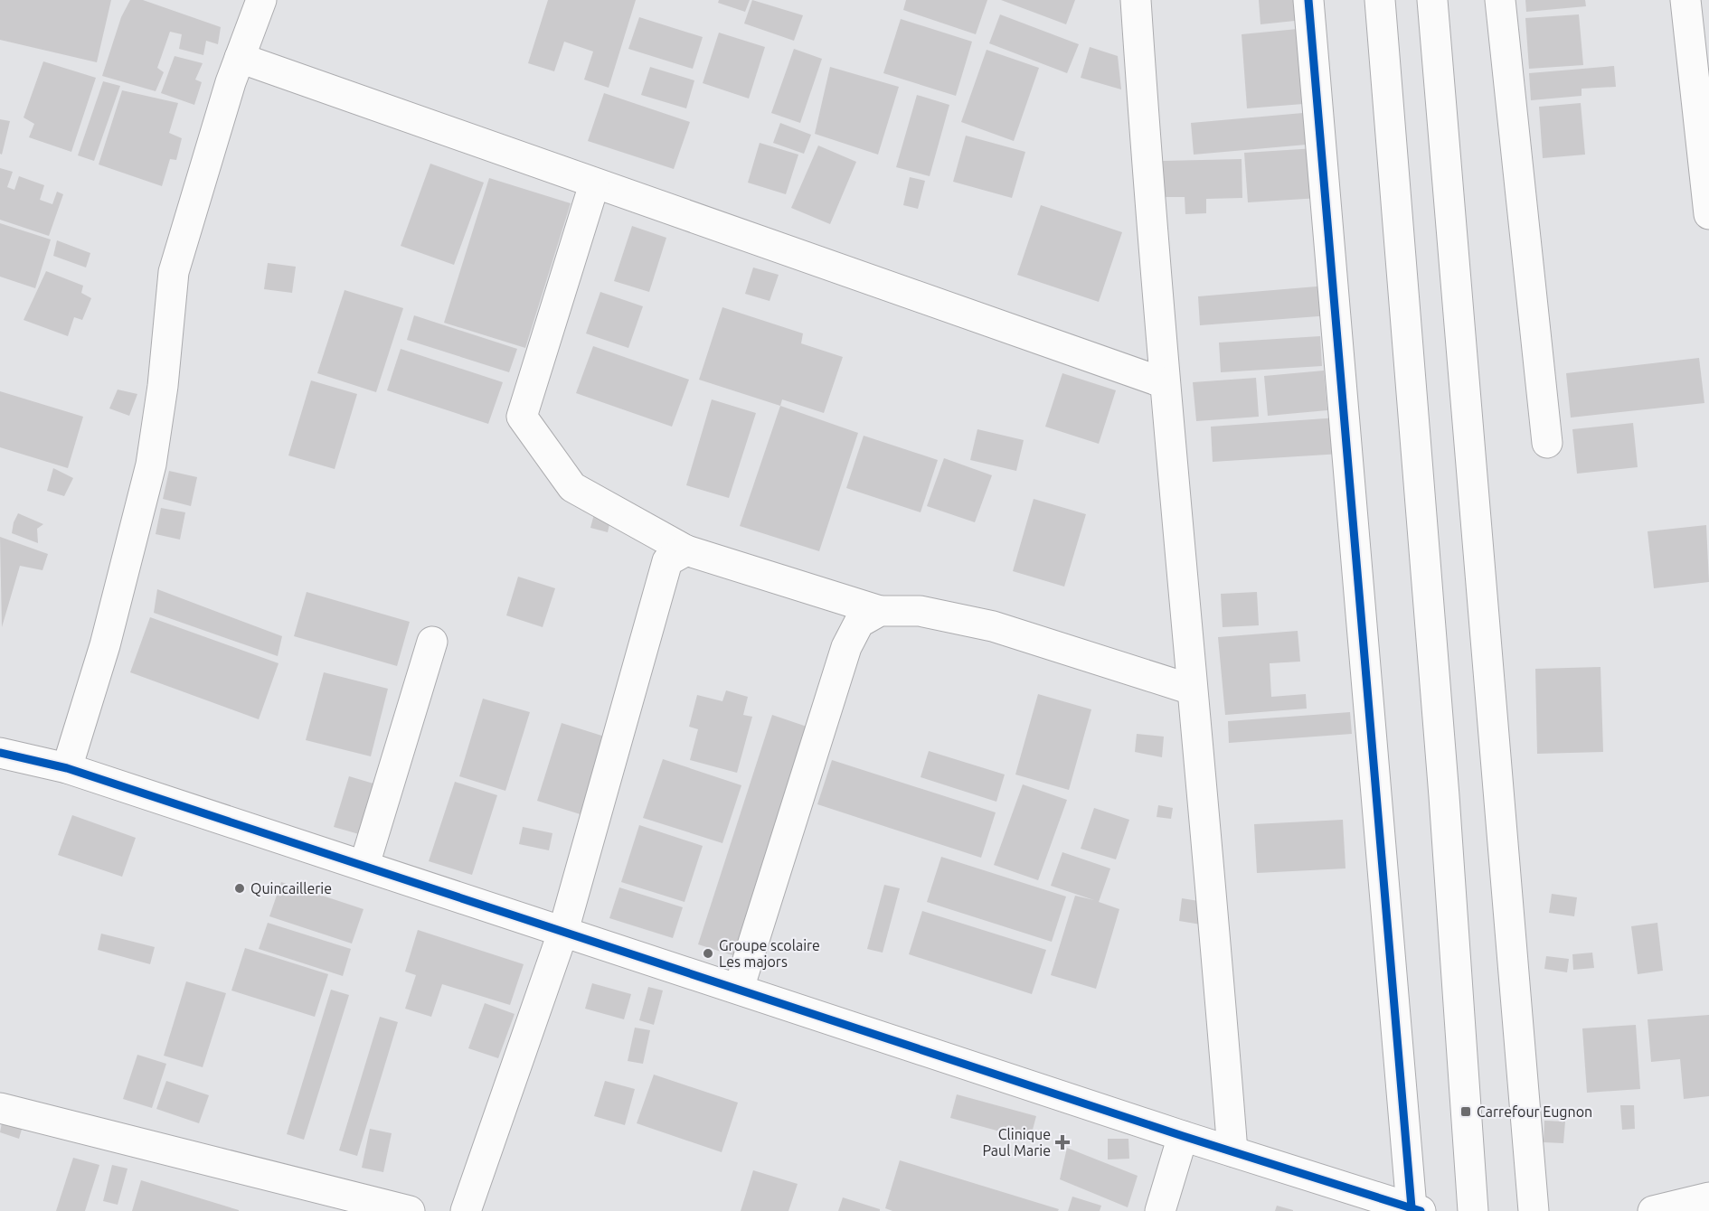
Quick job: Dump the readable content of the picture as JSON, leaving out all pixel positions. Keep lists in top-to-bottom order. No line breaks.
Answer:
{"places":{"other":["Quincaillerie","Groupe scolaire Les majors"],"transit":["Carrefour Eugnon"],"health":["Clinique Paul Marie"]}}
